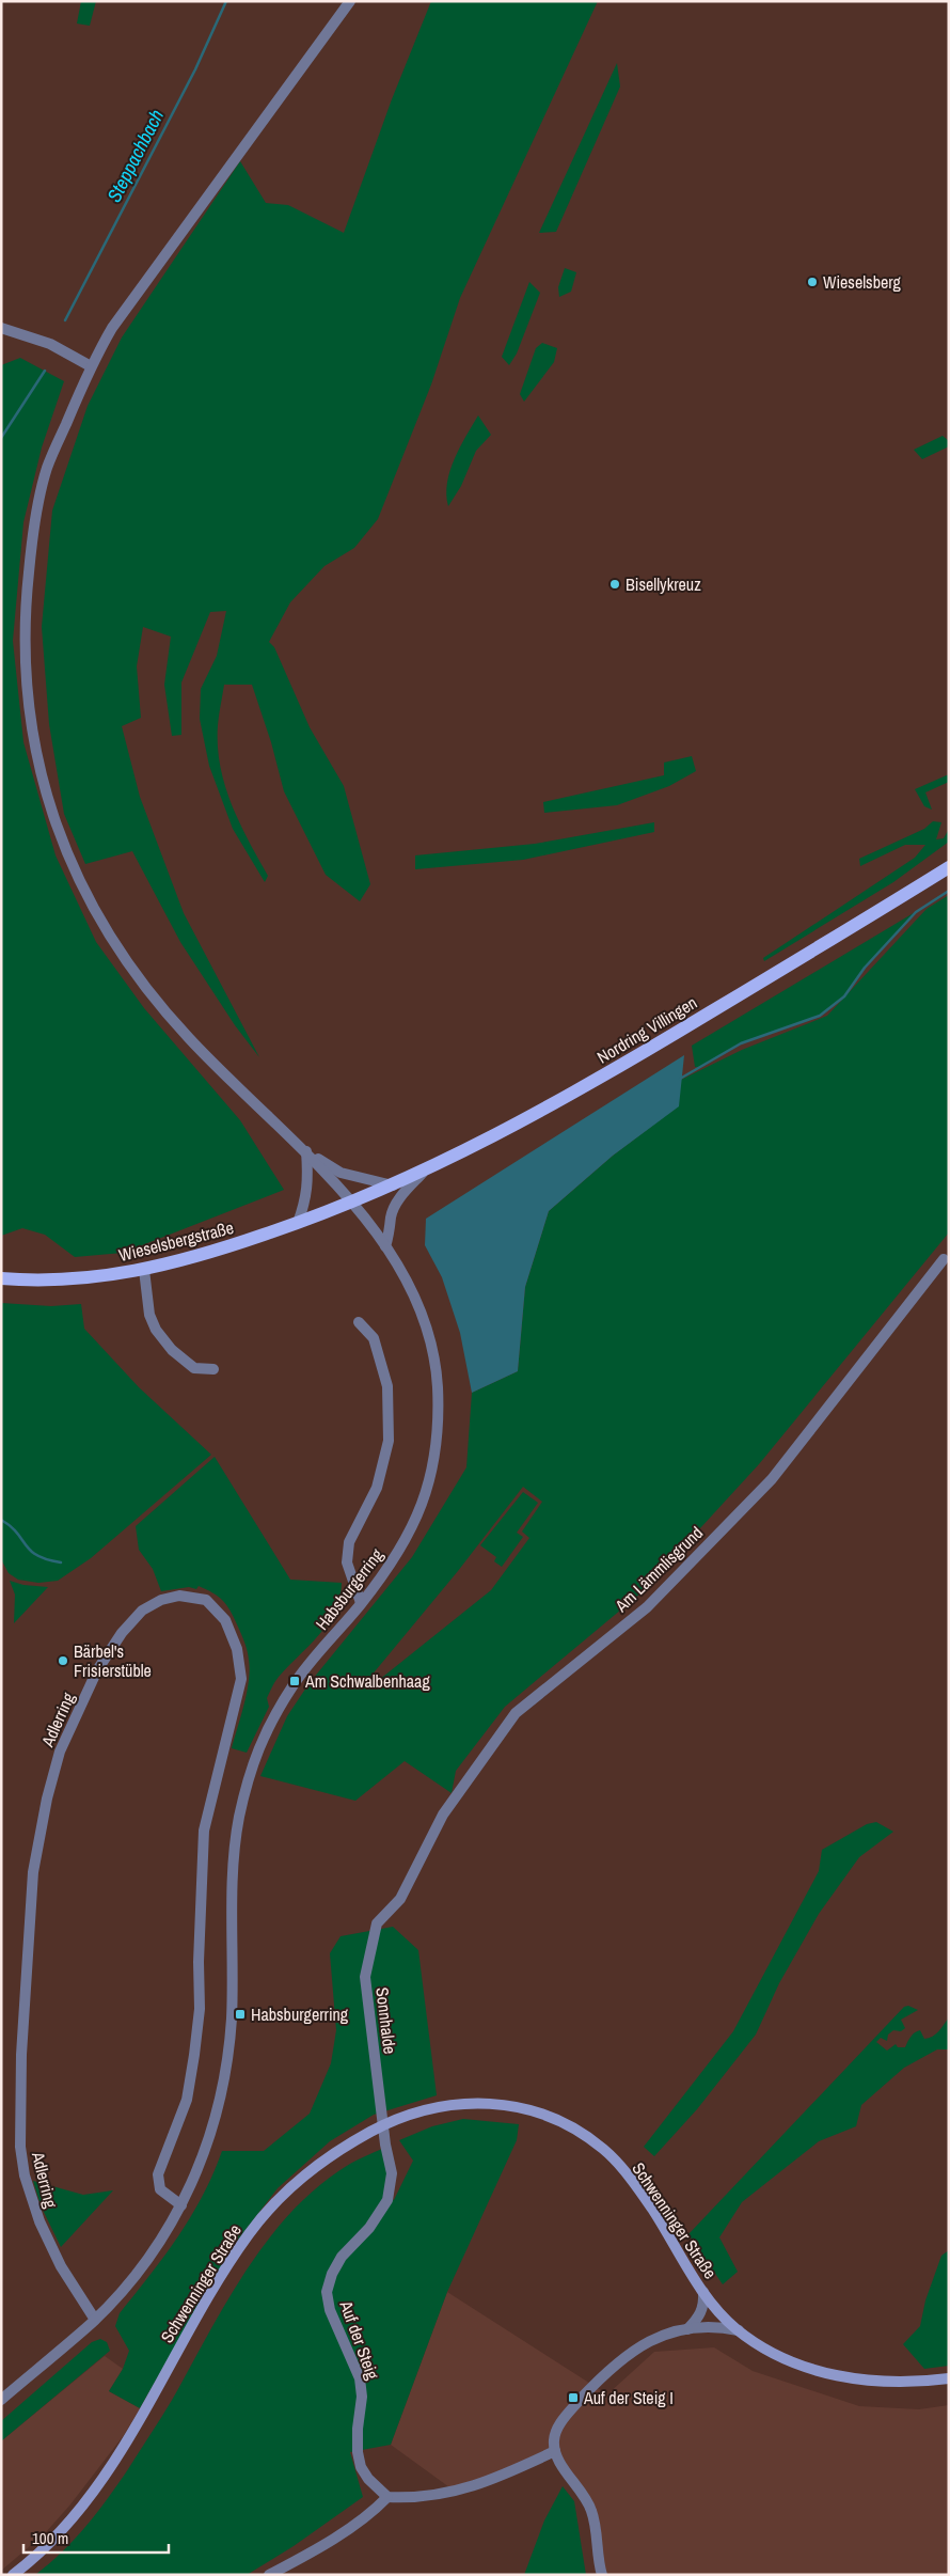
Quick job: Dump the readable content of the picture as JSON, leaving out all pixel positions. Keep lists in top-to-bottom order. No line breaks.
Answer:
{"streets":{"main road":["Nordring Villingen","Wieselsbergstraße","Schwenninger Straße"],"street":["Am Lämmlisgrund","Habsburgerring","Adlerring","Sonnhalde","Auf der Steig"]},"crossings":[["Nordring Villingen","Wieselsbergstraße"],["Nordring Villingen","Habsburgerring"],["Wieselsbergstraße","Habsburgerring"],["Am Lämmlisgrund","Sonnhalde"],["Habsburgerring","Adlerring"],["Sonnhalde","Schwenninger Straße"],["Sonnhalde","Auf der Steig"],["Schwenninger Straße","Auf der Steig"]],"water":["Steppachbach"],"places":{"other":["Wieselsberg","Bisellykreuz","Bärbel's Frisierstüble"],"transit":["Am Schwalbenhaag","Habsburgerring","Auf der Steig I"]},"scale_bar":"100 m"}
